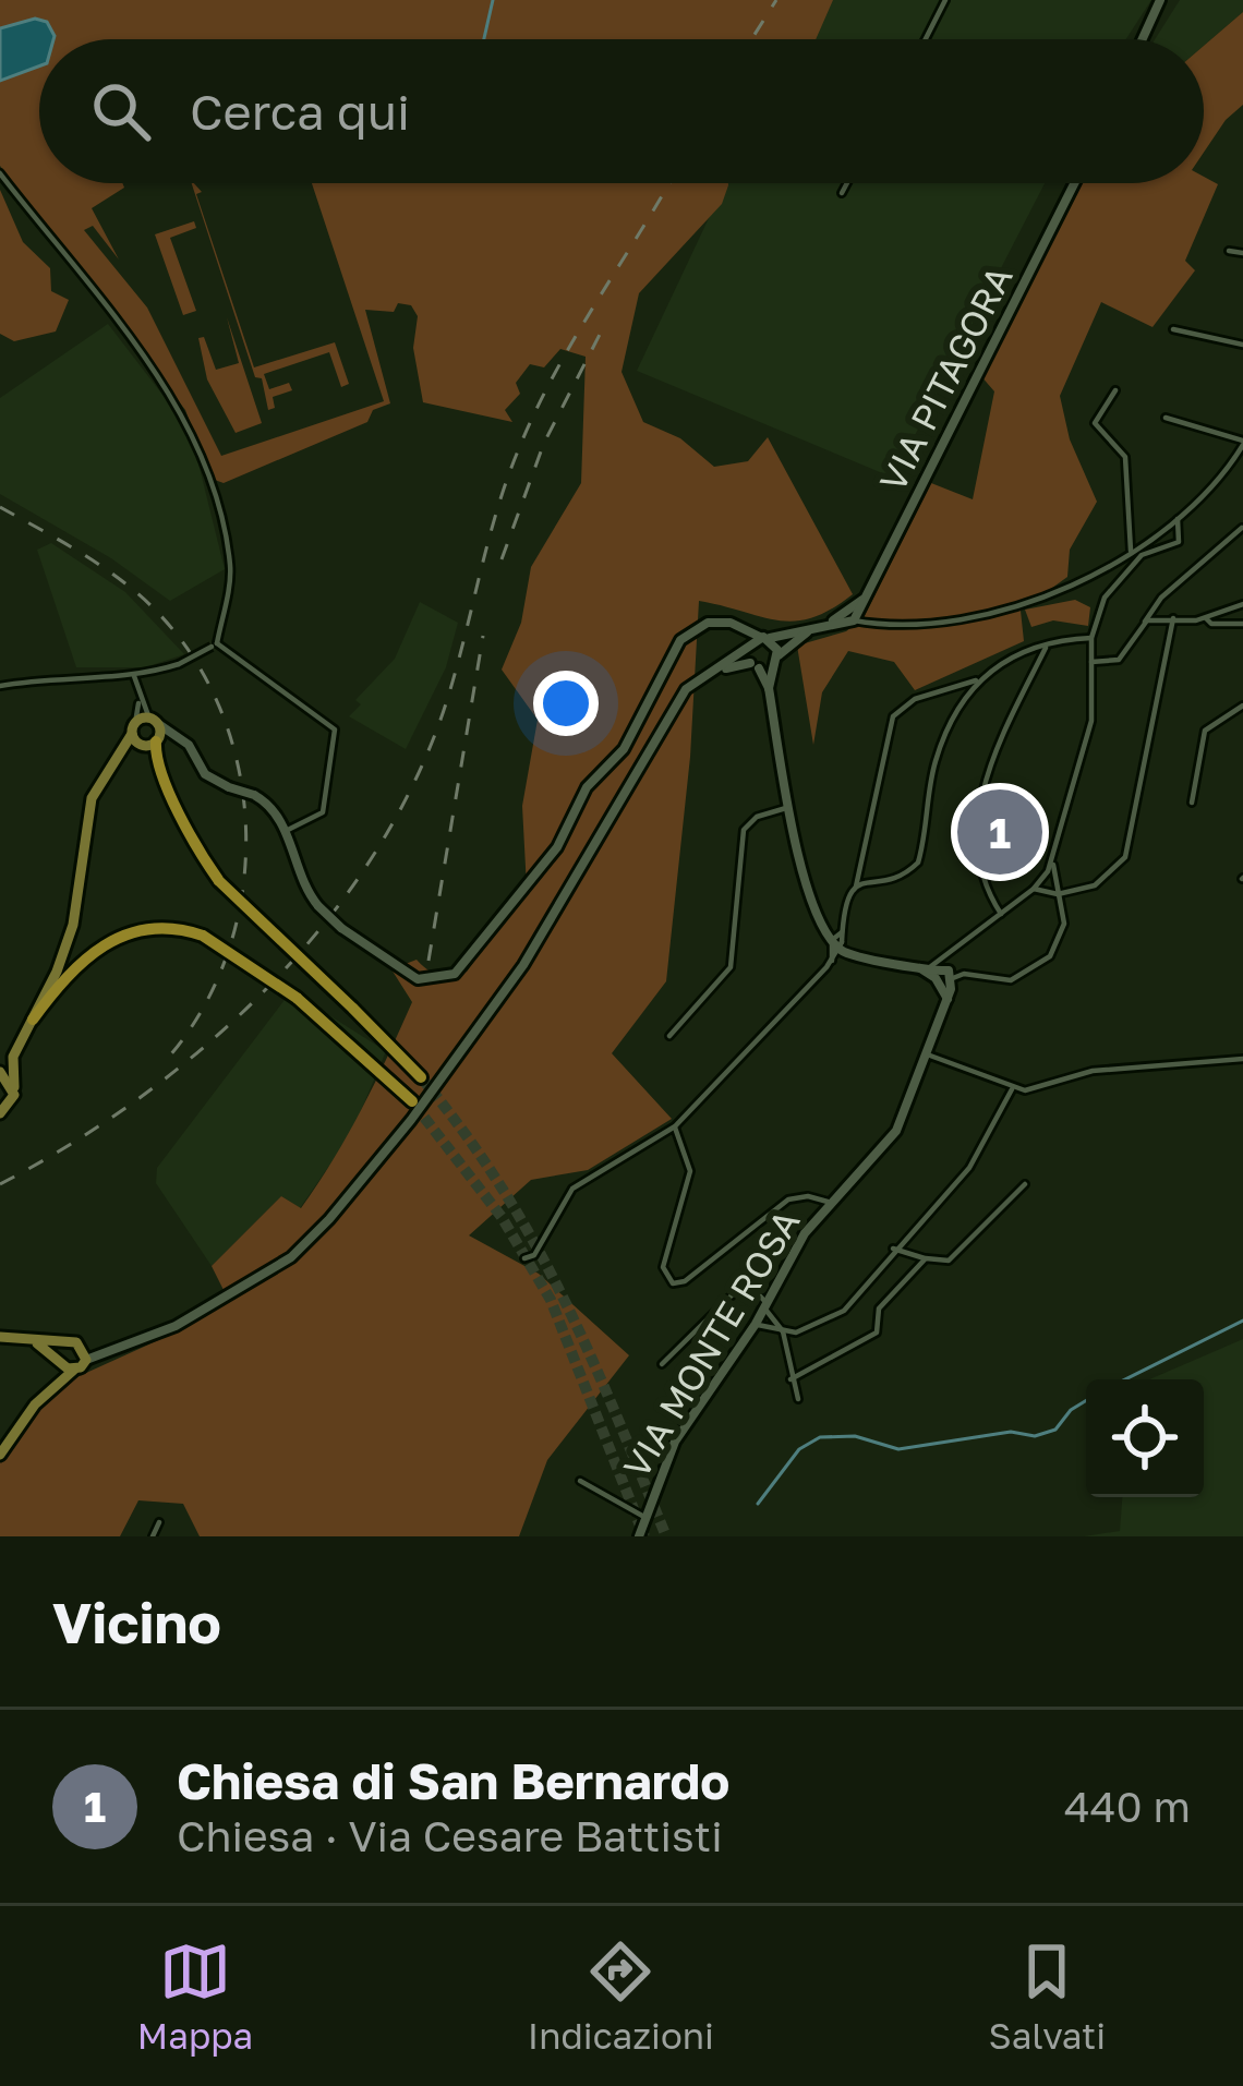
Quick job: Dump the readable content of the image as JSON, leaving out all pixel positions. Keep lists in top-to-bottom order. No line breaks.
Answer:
{"streets":{"street":["VIA PITAGORA","VIA MONTE ROSA"]},"page":{"search":"Cerca qui","pins":"1","heading":"Vicino","list":[{"mark":"1","name":"Chiesa di San Bernardo","note":"Chiesa · Via Cesare Battisti","value":"440 m"}],"nav":["Mappa","Indicazioni","Salvati"]}}
